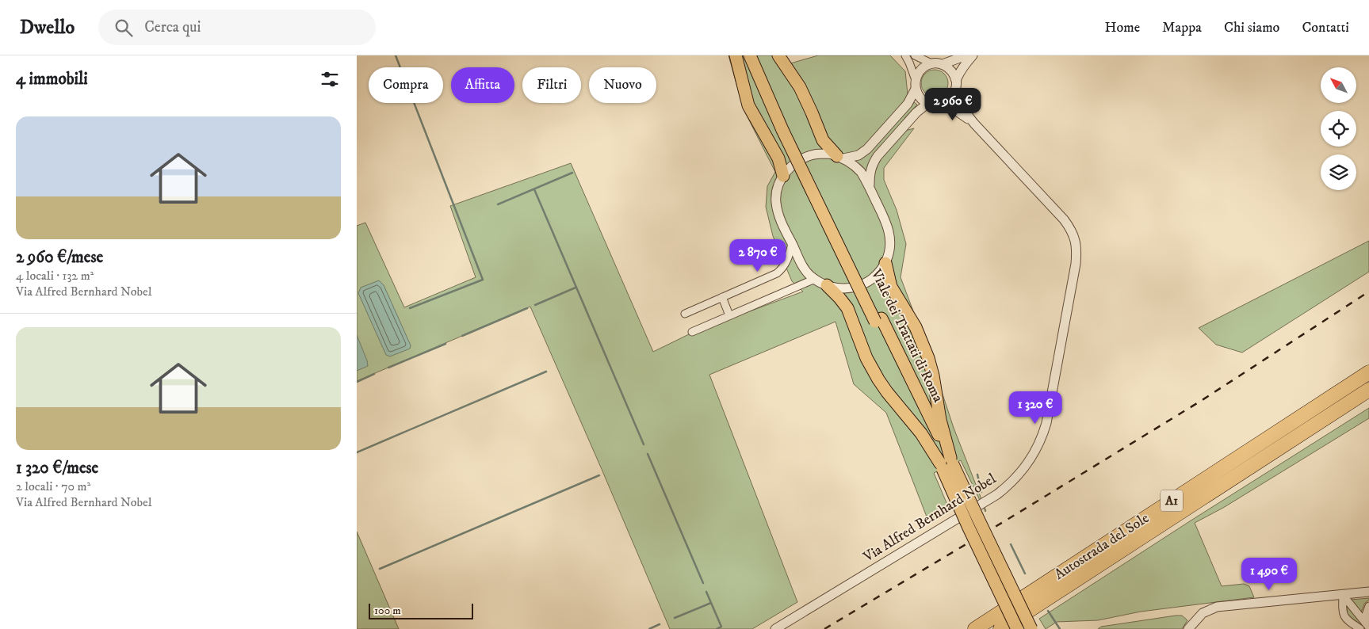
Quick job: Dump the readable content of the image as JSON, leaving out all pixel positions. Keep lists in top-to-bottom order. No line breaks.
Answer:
{"streets":{"highway":["Viale dei Trattati di Roma","A1","Autostrada del Sole"],"street":["Via Alfred Bernhard Nobel"]},"scale_bar":"100 m","north":"top left","page":{"header":"Dwello","search":"Cerca qui","nav":["Home","Mappa","Chi siamo","Contatti"],"heading":"4 immobili","chip":["Compra","Affitta","Filtri","Nuovo"],"price":["2 960 €","2 870 €","1 320 €","1 490 €"],"list":[{"name":"2 960 €/mese","note":"4 locali · 132 m² · Via Alfred Bernhard Nobel"},{"name":"1 320 €/mese","note":"2 locali · 70 m² · Via Alfred Bernhard Nobel"}],"scale":"100 m"}}
